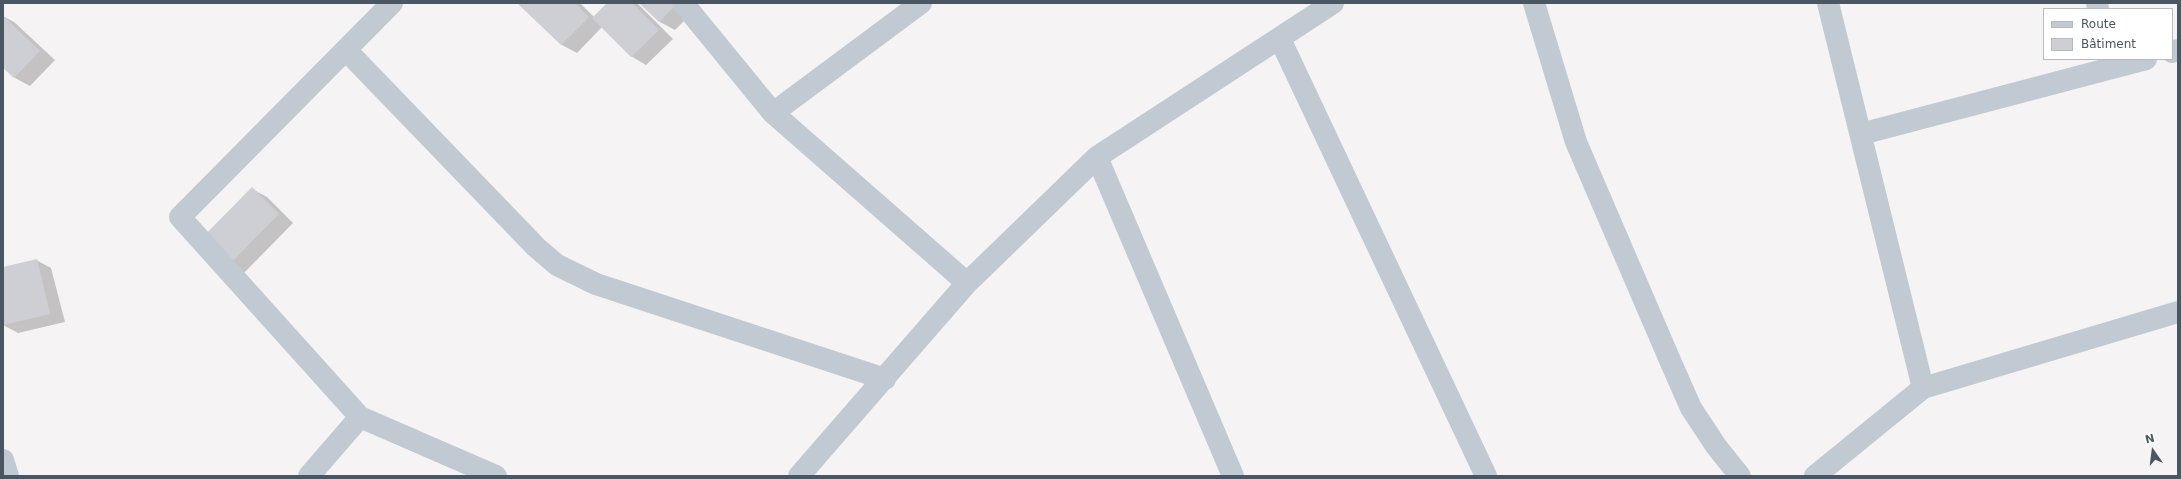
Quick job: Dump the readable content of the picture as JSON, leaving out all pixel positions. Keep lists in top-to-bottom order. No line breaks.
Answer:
{"legend":["Route","Bâtiment"],"north":"top"}
